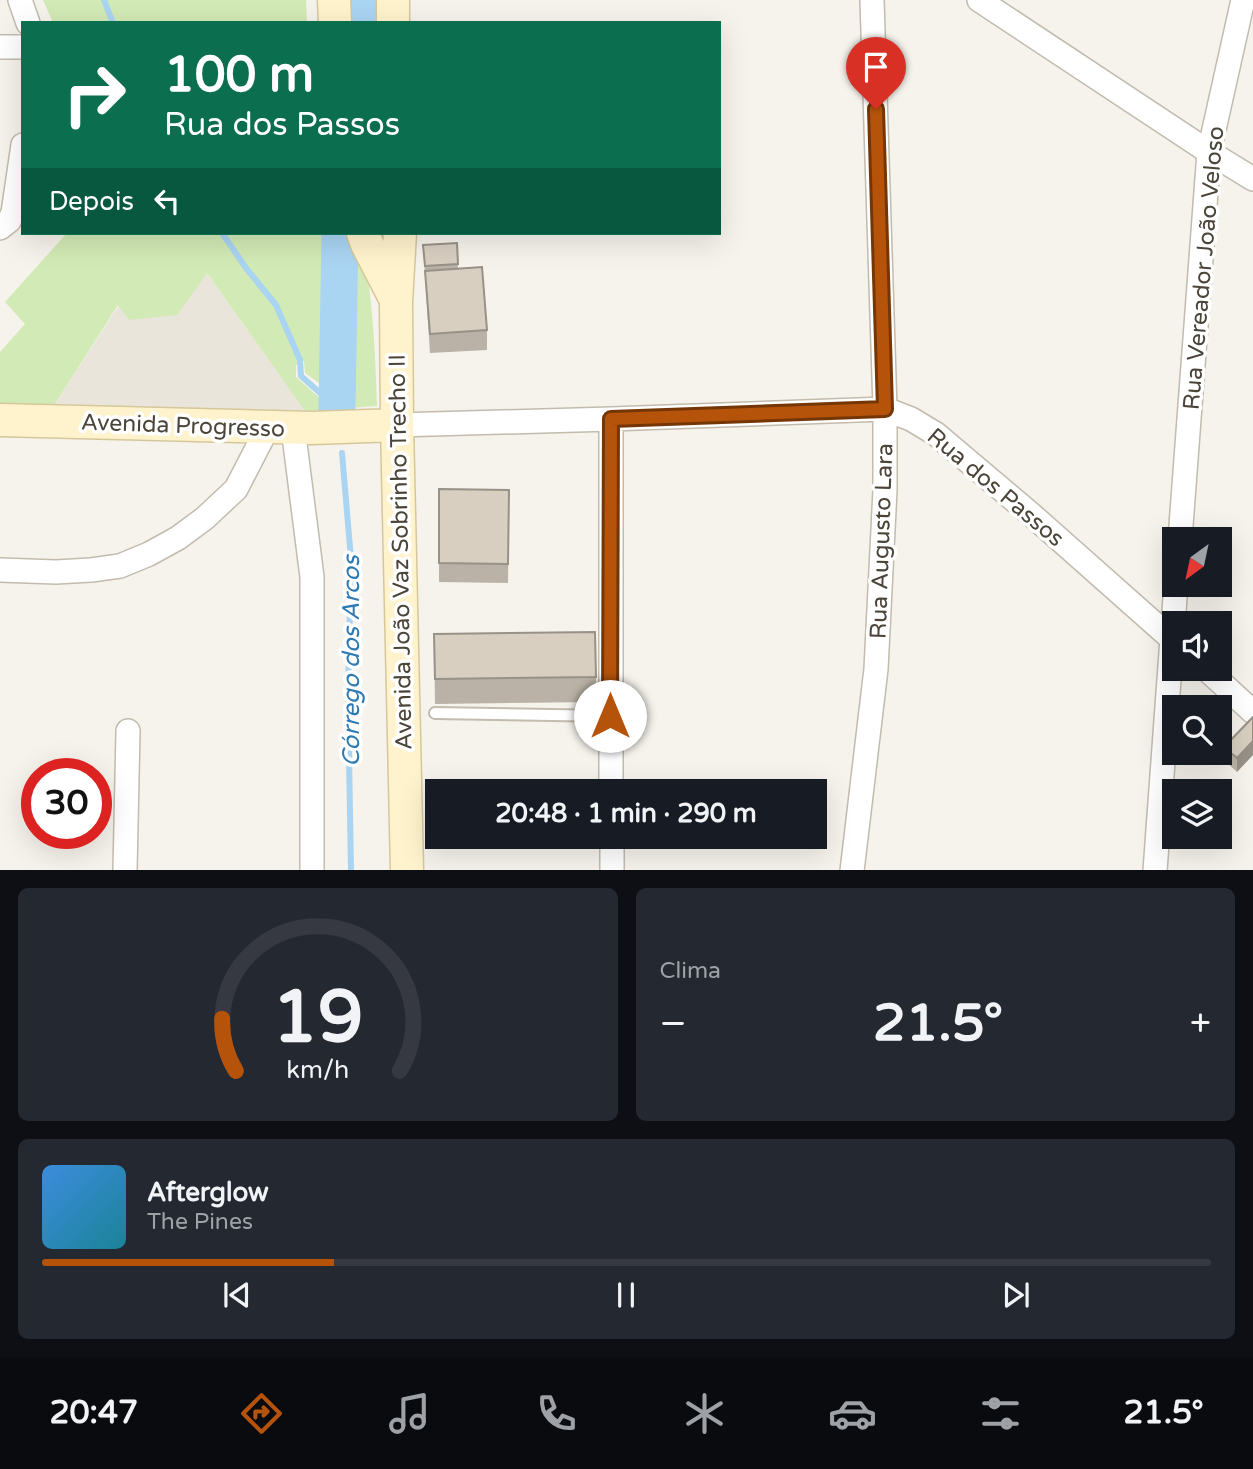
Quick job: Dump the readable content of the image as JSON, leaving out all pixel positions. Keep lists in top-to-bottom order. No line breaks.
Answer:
{"streets":{"street":["Rua Vereador João Veloso","Avenida Progresso","Rua dos Passos","Rua Augusto Lara","Avenida João Vaz Sobrinho Trecho II"]},"crossings":[["Avenida Progresso","Rua dos Passos"],["Avenida Progresso","Avenida João Vaz Sobrinho Trecho II"],["Rua dos Passos","Rua Augusto Lara"],["Rua dos Passos","Avenida João Vaz Sobrinho Trecho II"]],"water":["Córrego dos Arcos"],"north":"bottom left","page":{"turn":["100 m","Rua dos Passos"],"then":"Depois","limit":"30","trip":"20:48 · 1 min · 290 m","tile":"Clima","heat":["−","21.5°","+"],"song":["Afterglow","The Pines"],"tabs":["20:47","21.5°"],"gauge":["19","km/h"]}}
